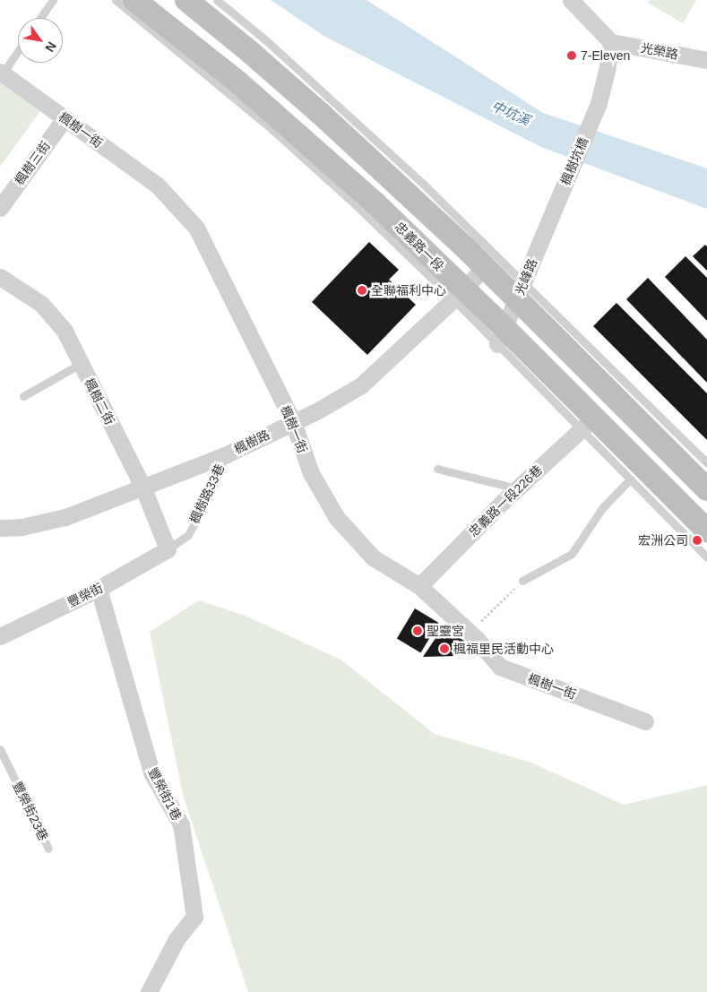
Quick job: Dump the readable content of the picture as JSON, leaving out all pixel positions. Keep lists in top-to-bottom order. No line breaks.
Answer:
{"streets":{"main road":["忠義路一段"],"street":["光榮路","楓樹一街","楓樹坑橋","楓樹三街","光峰路","楓樹二街","楓樹路","忠義路一段226巷","豐榮街","豐榮街1巷"],"lane":["楓樹路33巷","豐榮街23巷"]},"crossings":[["光榮路","楓樹坑橋"],["楓樹一街","楓樹三街"],["楓樹一街","楓樹路"],["楓樹一街","忠義路一段226巷"],["楓樹坑橋","光峰路"],["忠義路一段","光峰路"],["忠義路一段","楓樹路"],["忠義路一段","忠義路一段226巷"],["楓樹二街","楓樹路"],["楓樹二街","楓樹路33巷"],["楓樹二街","豐榮街"],["楓樹路","楓樹路33巷"],["楓樹路33巷","豐榮街"],["豐榮街","豐榮街1巷"]],"water":["中坑溪"],"places":["7-Eleven","全聯福利中心","宏洲公司","聖靈宮","楓福里民活動中心"],"north":"bottom right"}
